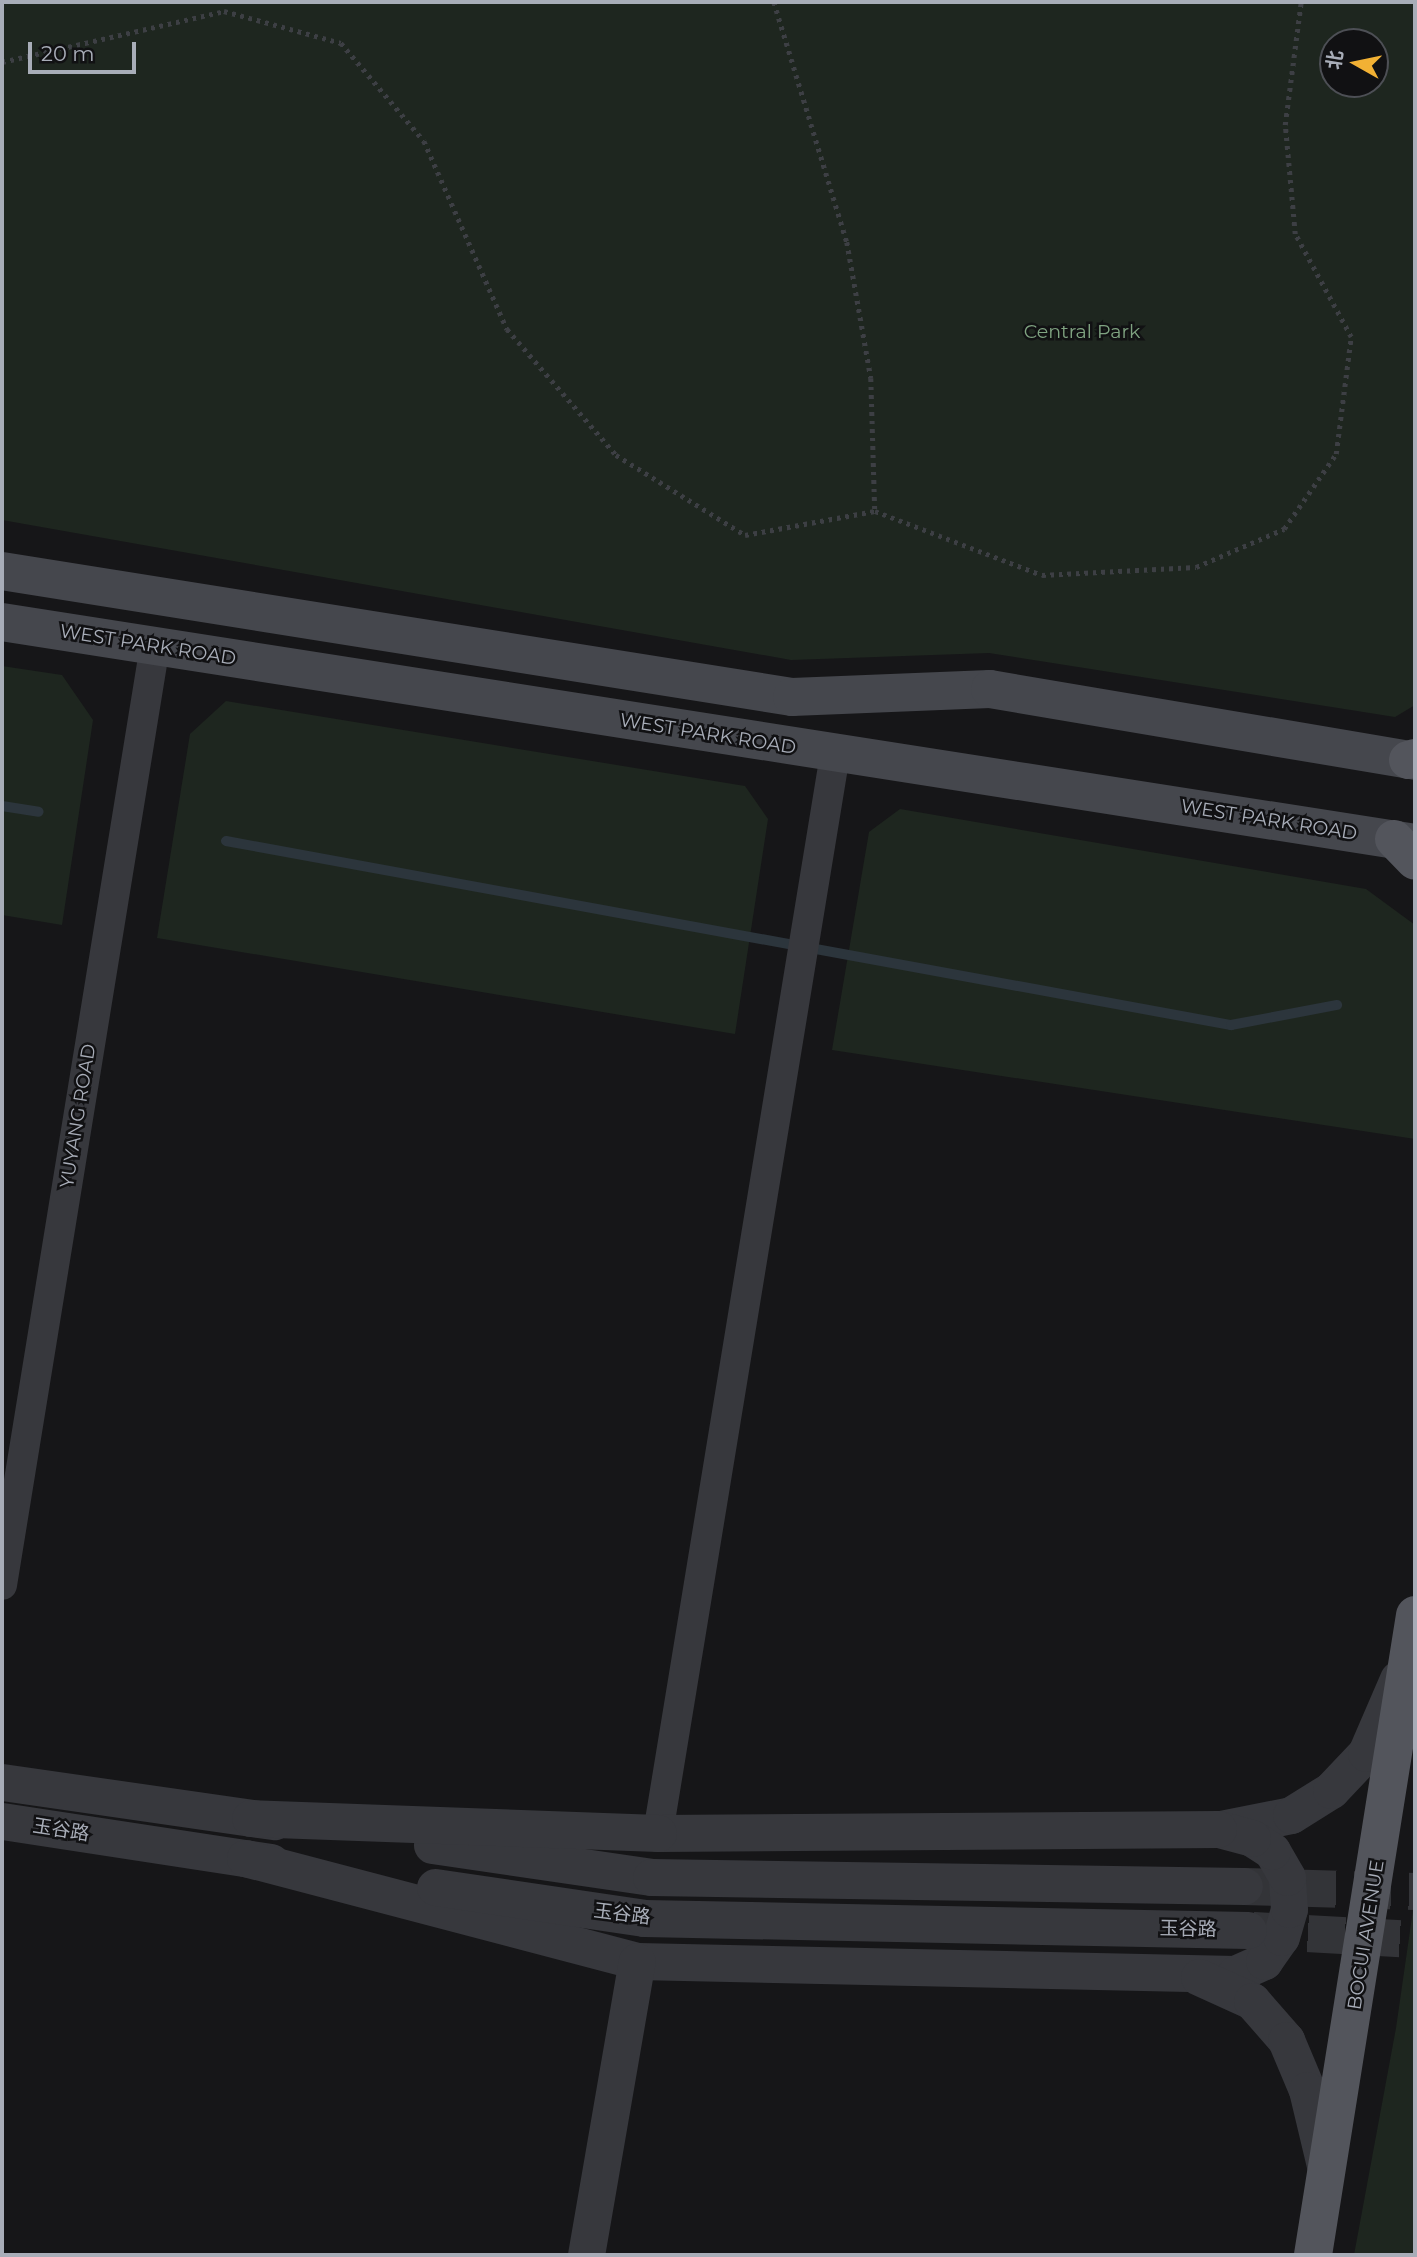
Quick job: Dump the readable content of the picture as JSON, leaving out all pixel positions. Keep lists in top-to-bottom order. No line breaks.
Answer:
{"streets":{"main road":["WEST PARK ROAD","BOCUI AVENUE"],"street":["YUYANG ROAD","玉谷路"]},"crossings":[["WEST PARK ROAD","YUYANG ROAD"]],"parks":["Central Park"],"scale_bar":"20 m","north":"left"}
